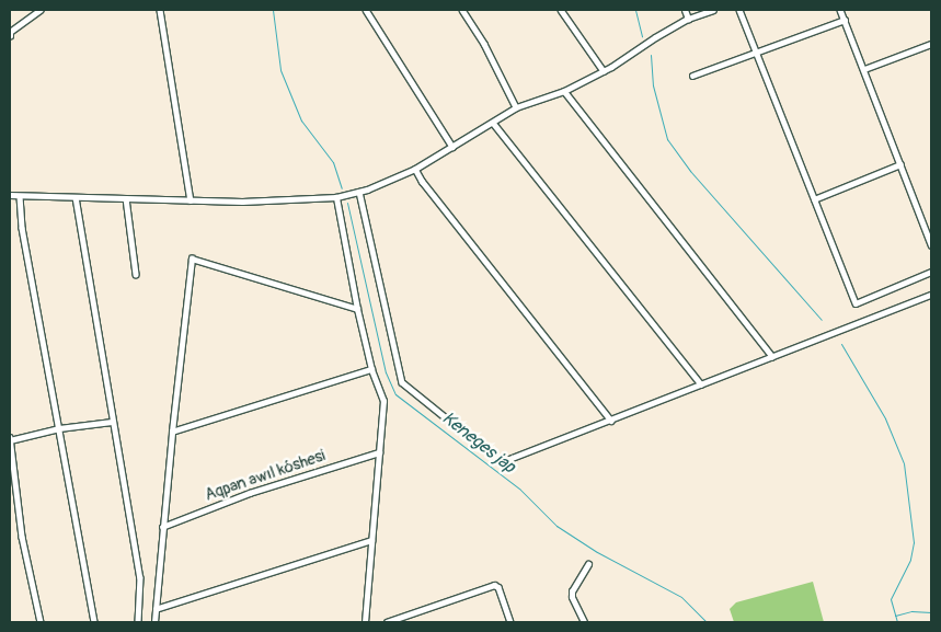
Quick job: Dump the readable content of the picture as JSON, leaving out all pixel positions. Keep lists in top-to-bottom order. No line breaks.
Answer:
{"streets":{"street":["Aqpan awıl kóshesi"]},"water":["Keneges jap"]}
